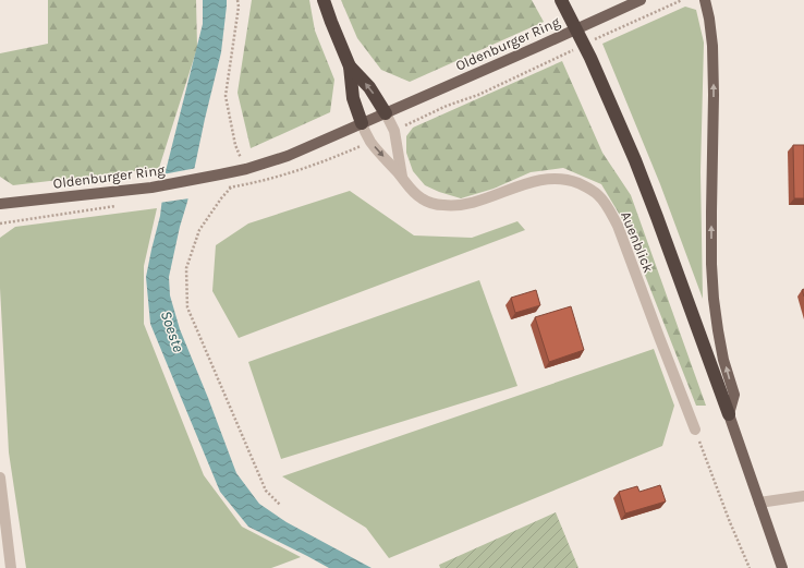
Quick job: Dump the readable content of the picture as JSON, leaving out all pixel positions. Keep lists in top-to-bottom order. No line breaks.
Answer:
{"streets":{"main road":["Oldenburger Ring"],"street":["Auenblick"]},"crossings":[["Oldenburger Ring","Auenblick"]],"water":["Soeste"]}
